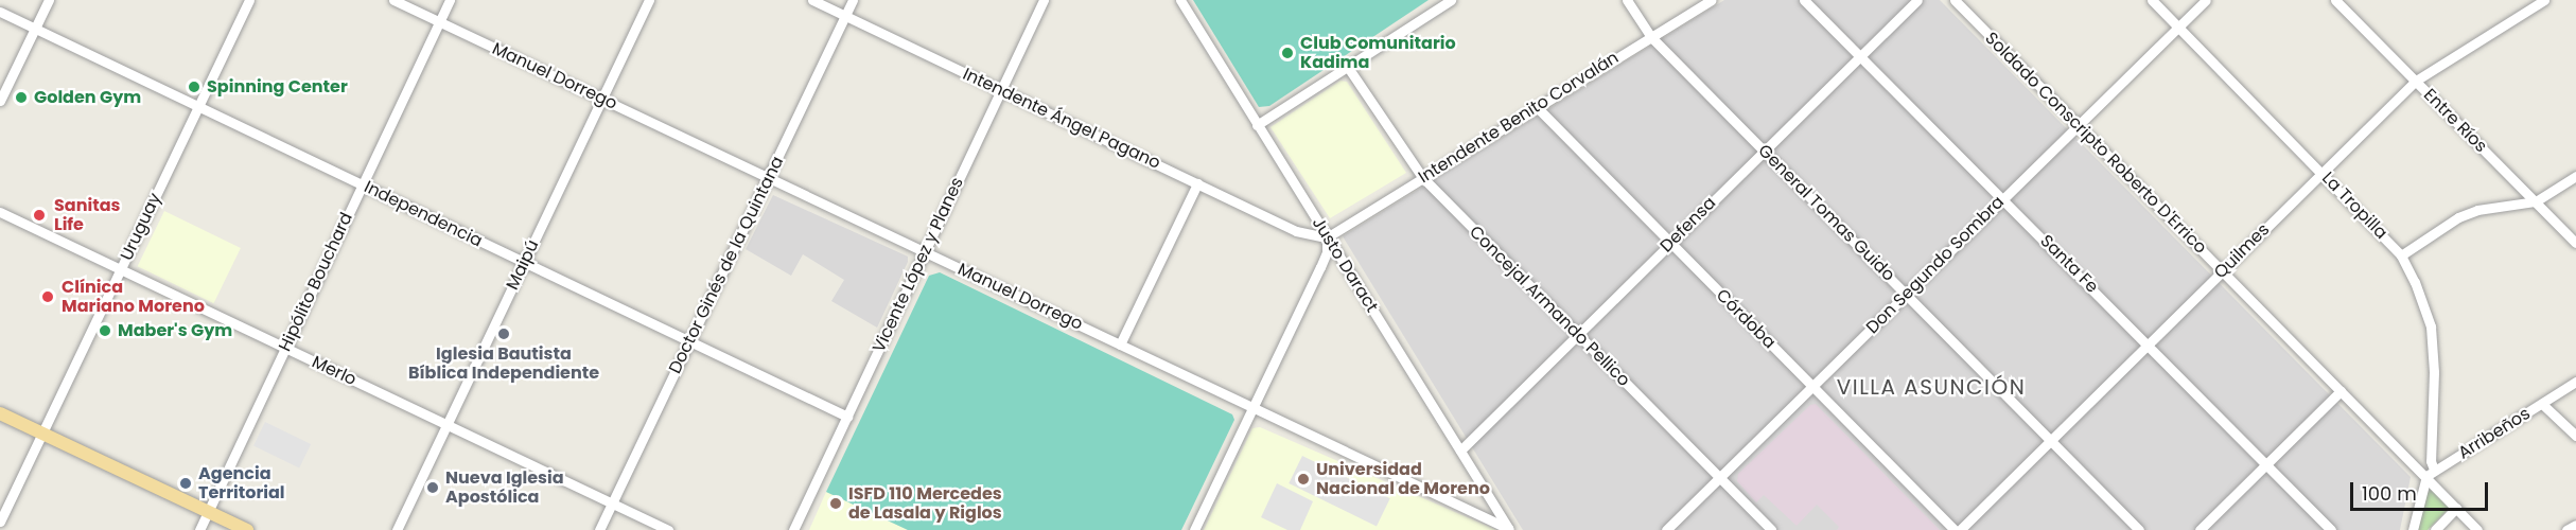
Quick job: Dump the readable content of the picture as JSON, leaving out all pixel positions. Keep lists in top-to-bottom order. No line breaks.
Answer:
{"streets":{"street":["Manuel Dorrego","Intendente Benito Corvalán","Intendente Ángel Pagano","Entre Ríos","Soldado Conscripto Roberto D'Errico","La Tropilla","General Tomas Guido","Independencia","Defensa","Uruguay","Quilmes","Santa Fe","Maipú","Doctor Ginés de la Quintana","Vicente López y Planes","Justo Daract","Don Segundo Sombra","Hipólito Bouchard","Concejal Armando Pellico","Córdoba","Merlo","Arribeños"]},"crossings":[["Manuel Dorrego","Maipú"],["Manuel Dorrego","Doctor Ginés de la Quintana"],["Manuel Dorrego","Vicente López y Planes"],["Manuel Dorrego","Justo Daract"],["Manuel Dorrego","Hipólito Bouchard"],["Intendente Benito Corvalán","Intendente Ángel Pagano"],["Intendente Benito Corvalán","General Tomas Guido"],["Intendente Benito Corvalán","Justo Daract"],["Intendente Benito Corvalán","Concejal Armando Pellico"],["Intendente Benito Corvalán","Córdoba"],["Intendente Ángel Pagano","Doctor Ginés de la Quintana"],["Intendente Ángel Pagano","Vicente López y Planes"],["Intendente Ángel Pagano","Justo Daract"],["Entre Ríos","Quilmes"],["Soldado Conscripto Roberto D'Errico","La Tropilla"],["Soldado Conscripto Roberto D'Errico","Quilmes"],["Soldado Conscripto Roberto D'Errico","Don Segundo Sombra"],["Soldado Conscripto Roberto D'Errico","Arribeños"],["La Tropilla","Quilmes"],["La Tropilla","Don Segundo Sombra"],["La Tropilla","Arribeños"],["General Tomas Guido","Defensa"],["General Tomas Guido","Quilmes"],["General Tomas Guido","Don Segundo Sombra"],["Independencia","Uruguay"],["Independencia","Maipú"],["Independencia","Doctor Ginés de la Quintana"],["Independencia","Vicente López y Planes"],["Independencia","Hipólito Bouchard"],["Defensa","Santa Fe"],["Defensa","Justo Daract"],["Defensa","Concejal Armando Pellico"],["Defensa","Córdoba"],["Uruguay","Merlo"],["Quilmes","Santa Fe"],["Santa Fe","Don Segundo Sombra"],["Maipú","Merlo"],["Doctor Ginés de la Quintana","Merlo"],["Don Segundo Sombra","Concejal Armando Pellico"],["Don Segundo Sombra","Córdoba"],["Hipólito Bouchard","Merlo"]],"districts":["VILLA ASUNCIÓN"],"places":["Club Comunitario Kadima","Spinning Center","Golden Gym","Sanitas Life","Clínica Mariano Moreno","Maber's Gym","Iglesia Bautista Bíblica Independiente","Universidad Nacional de Moreno","Agencia Territorial","Nueva Iglesia Apostólica","ISFD 110 Mercedes de Lasala y Riglos"],"scale_bar":"100 m"}
